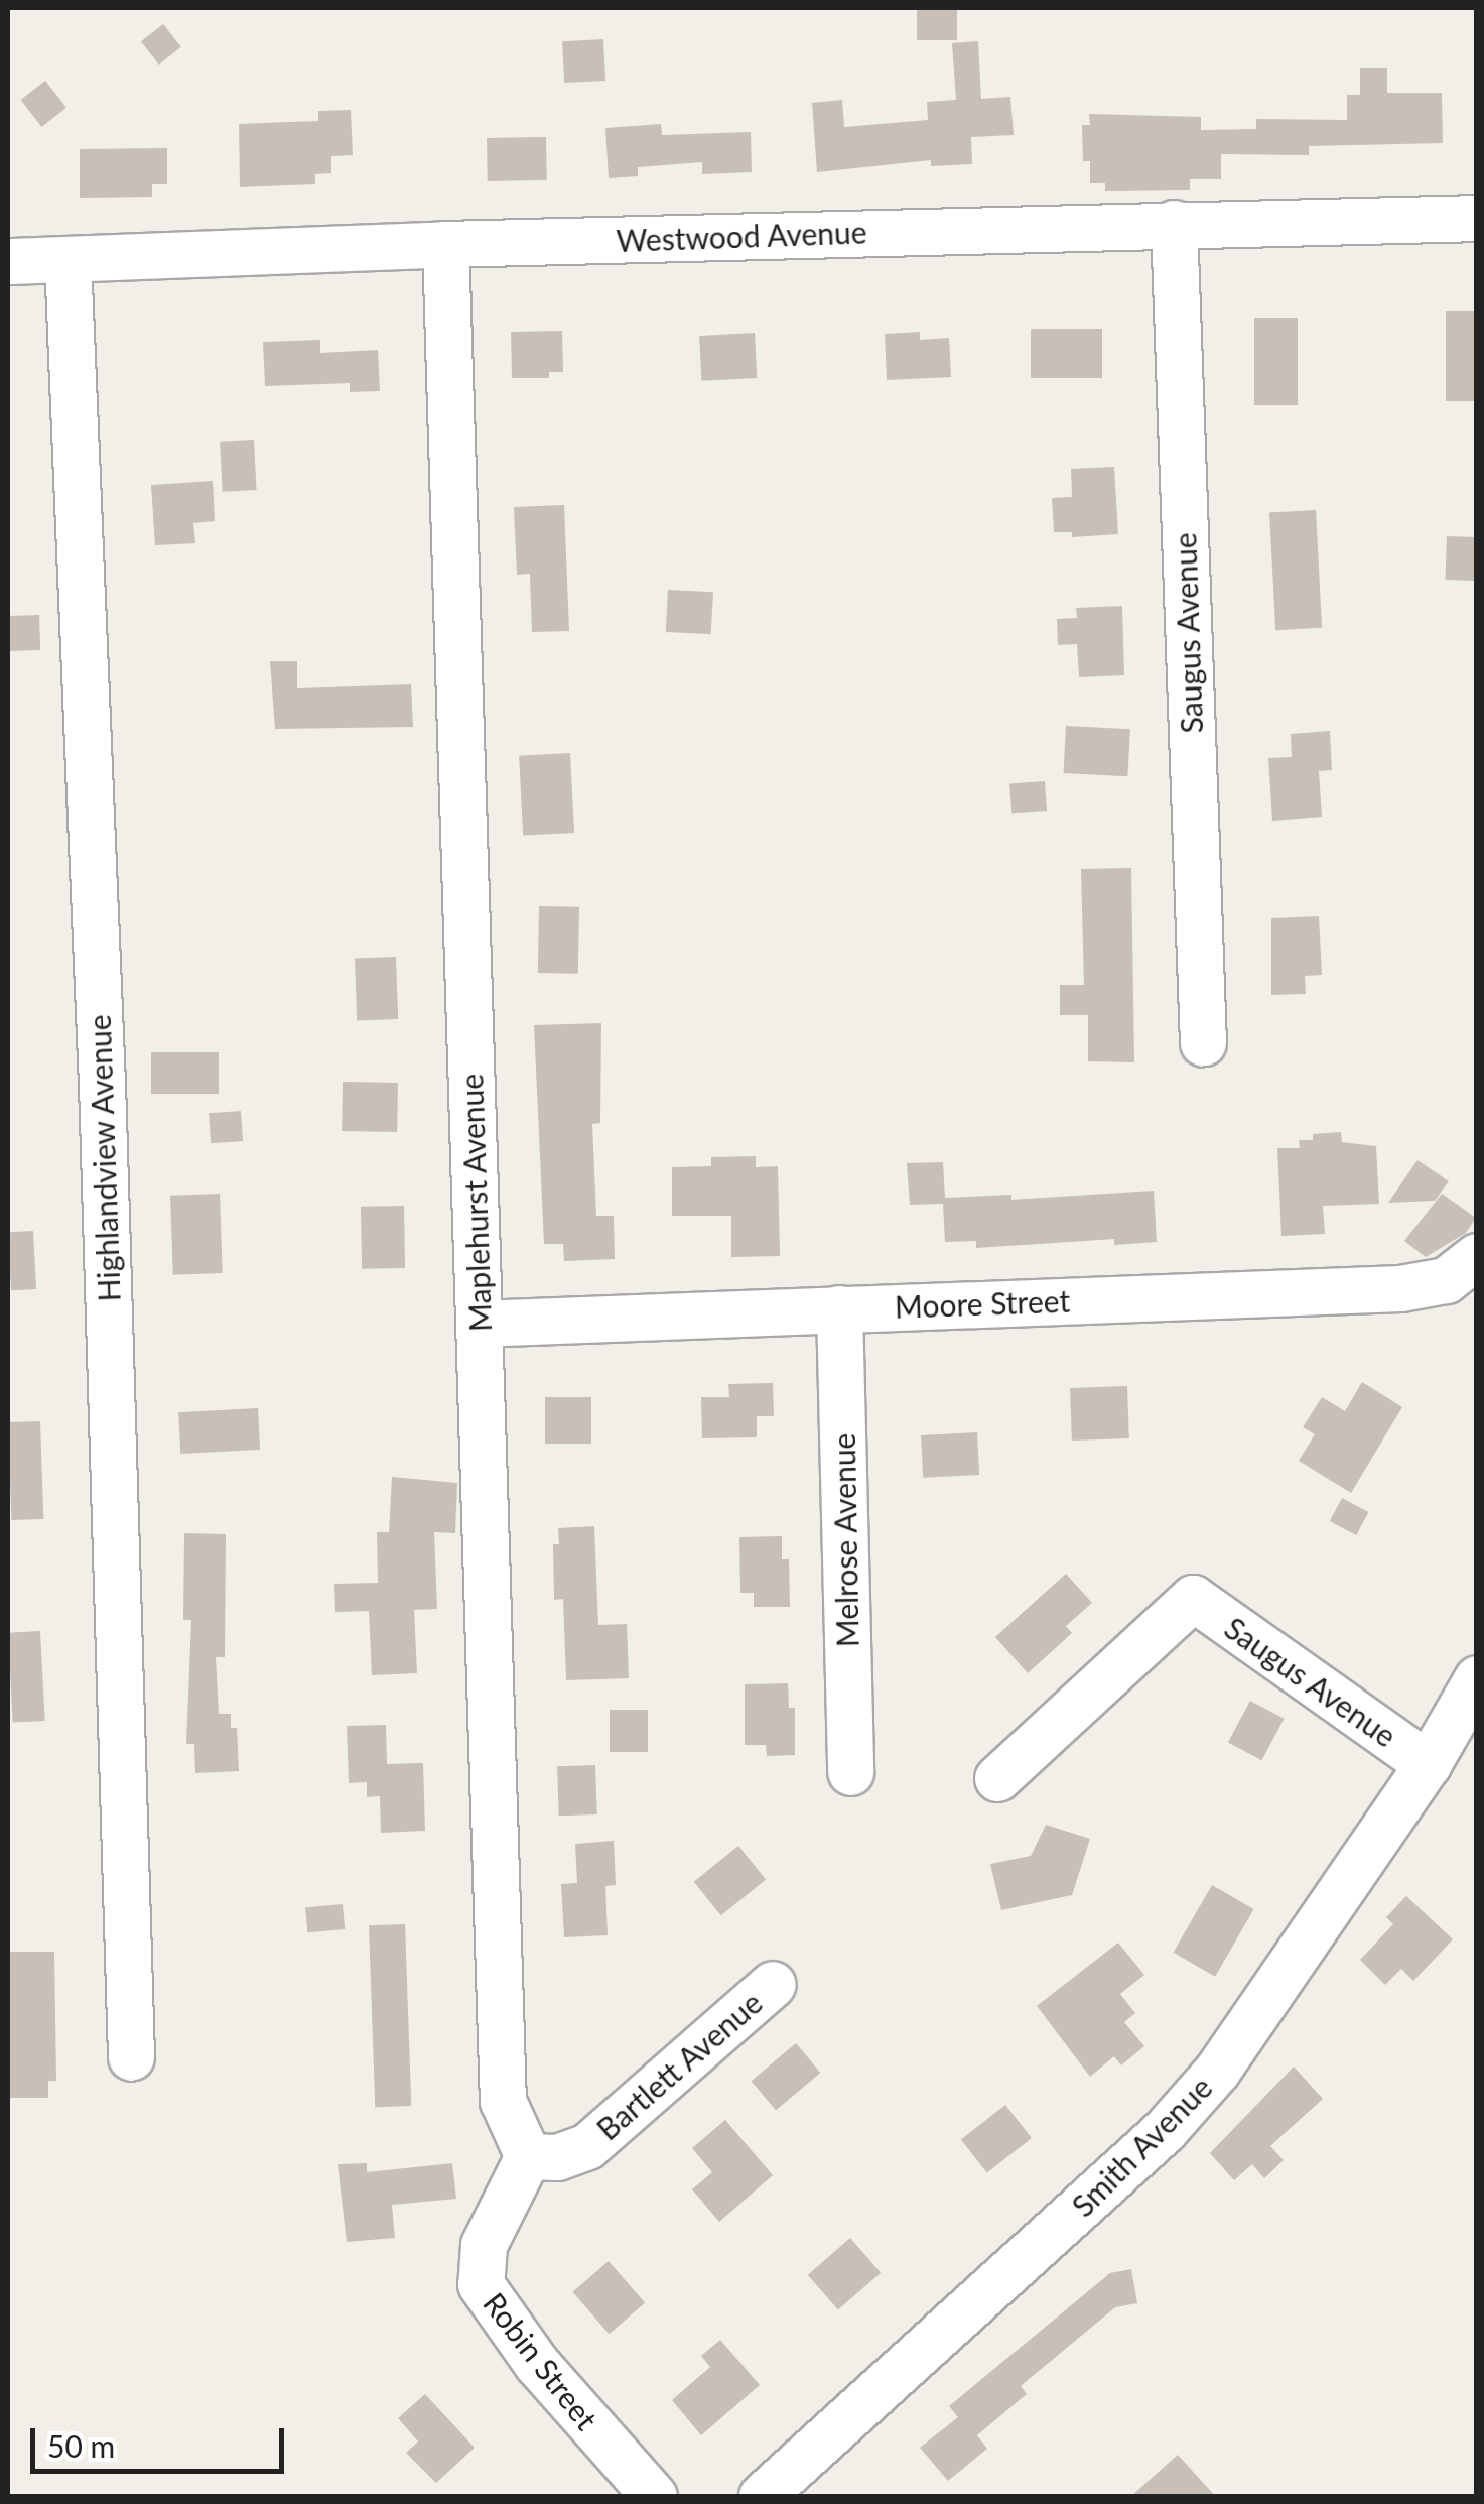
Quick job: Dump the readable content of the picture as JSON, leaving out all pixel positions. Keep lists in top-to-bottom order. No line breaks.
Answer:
{"streets":{"street":["Westwood Avenue","Saugus Avenue","Highlandview Avenue","Maplehurst Avenue","Moore Street","Melrose Avenue","Bartlett Avenue","Smith Avenue","Robin Street"]},"crossings":[["Westwood Avenue","Saugus Avenue"],["Westwood Avenue","Highlandview Avenue"],["Westwood Avenue","Maplehurst Avenue"],["Saugus Avenue","Smith Avenue"],["Maplehurst Avenue","Moore Street"],["Maplehurst Avenue","Bartlett Avenue"],["Maplehurst Avenue","Robin Street"],["Moore Street","Melrose Avenue"],["Bartlett Avenue","Robin Street"]],"scale_bar":"50 m"}
